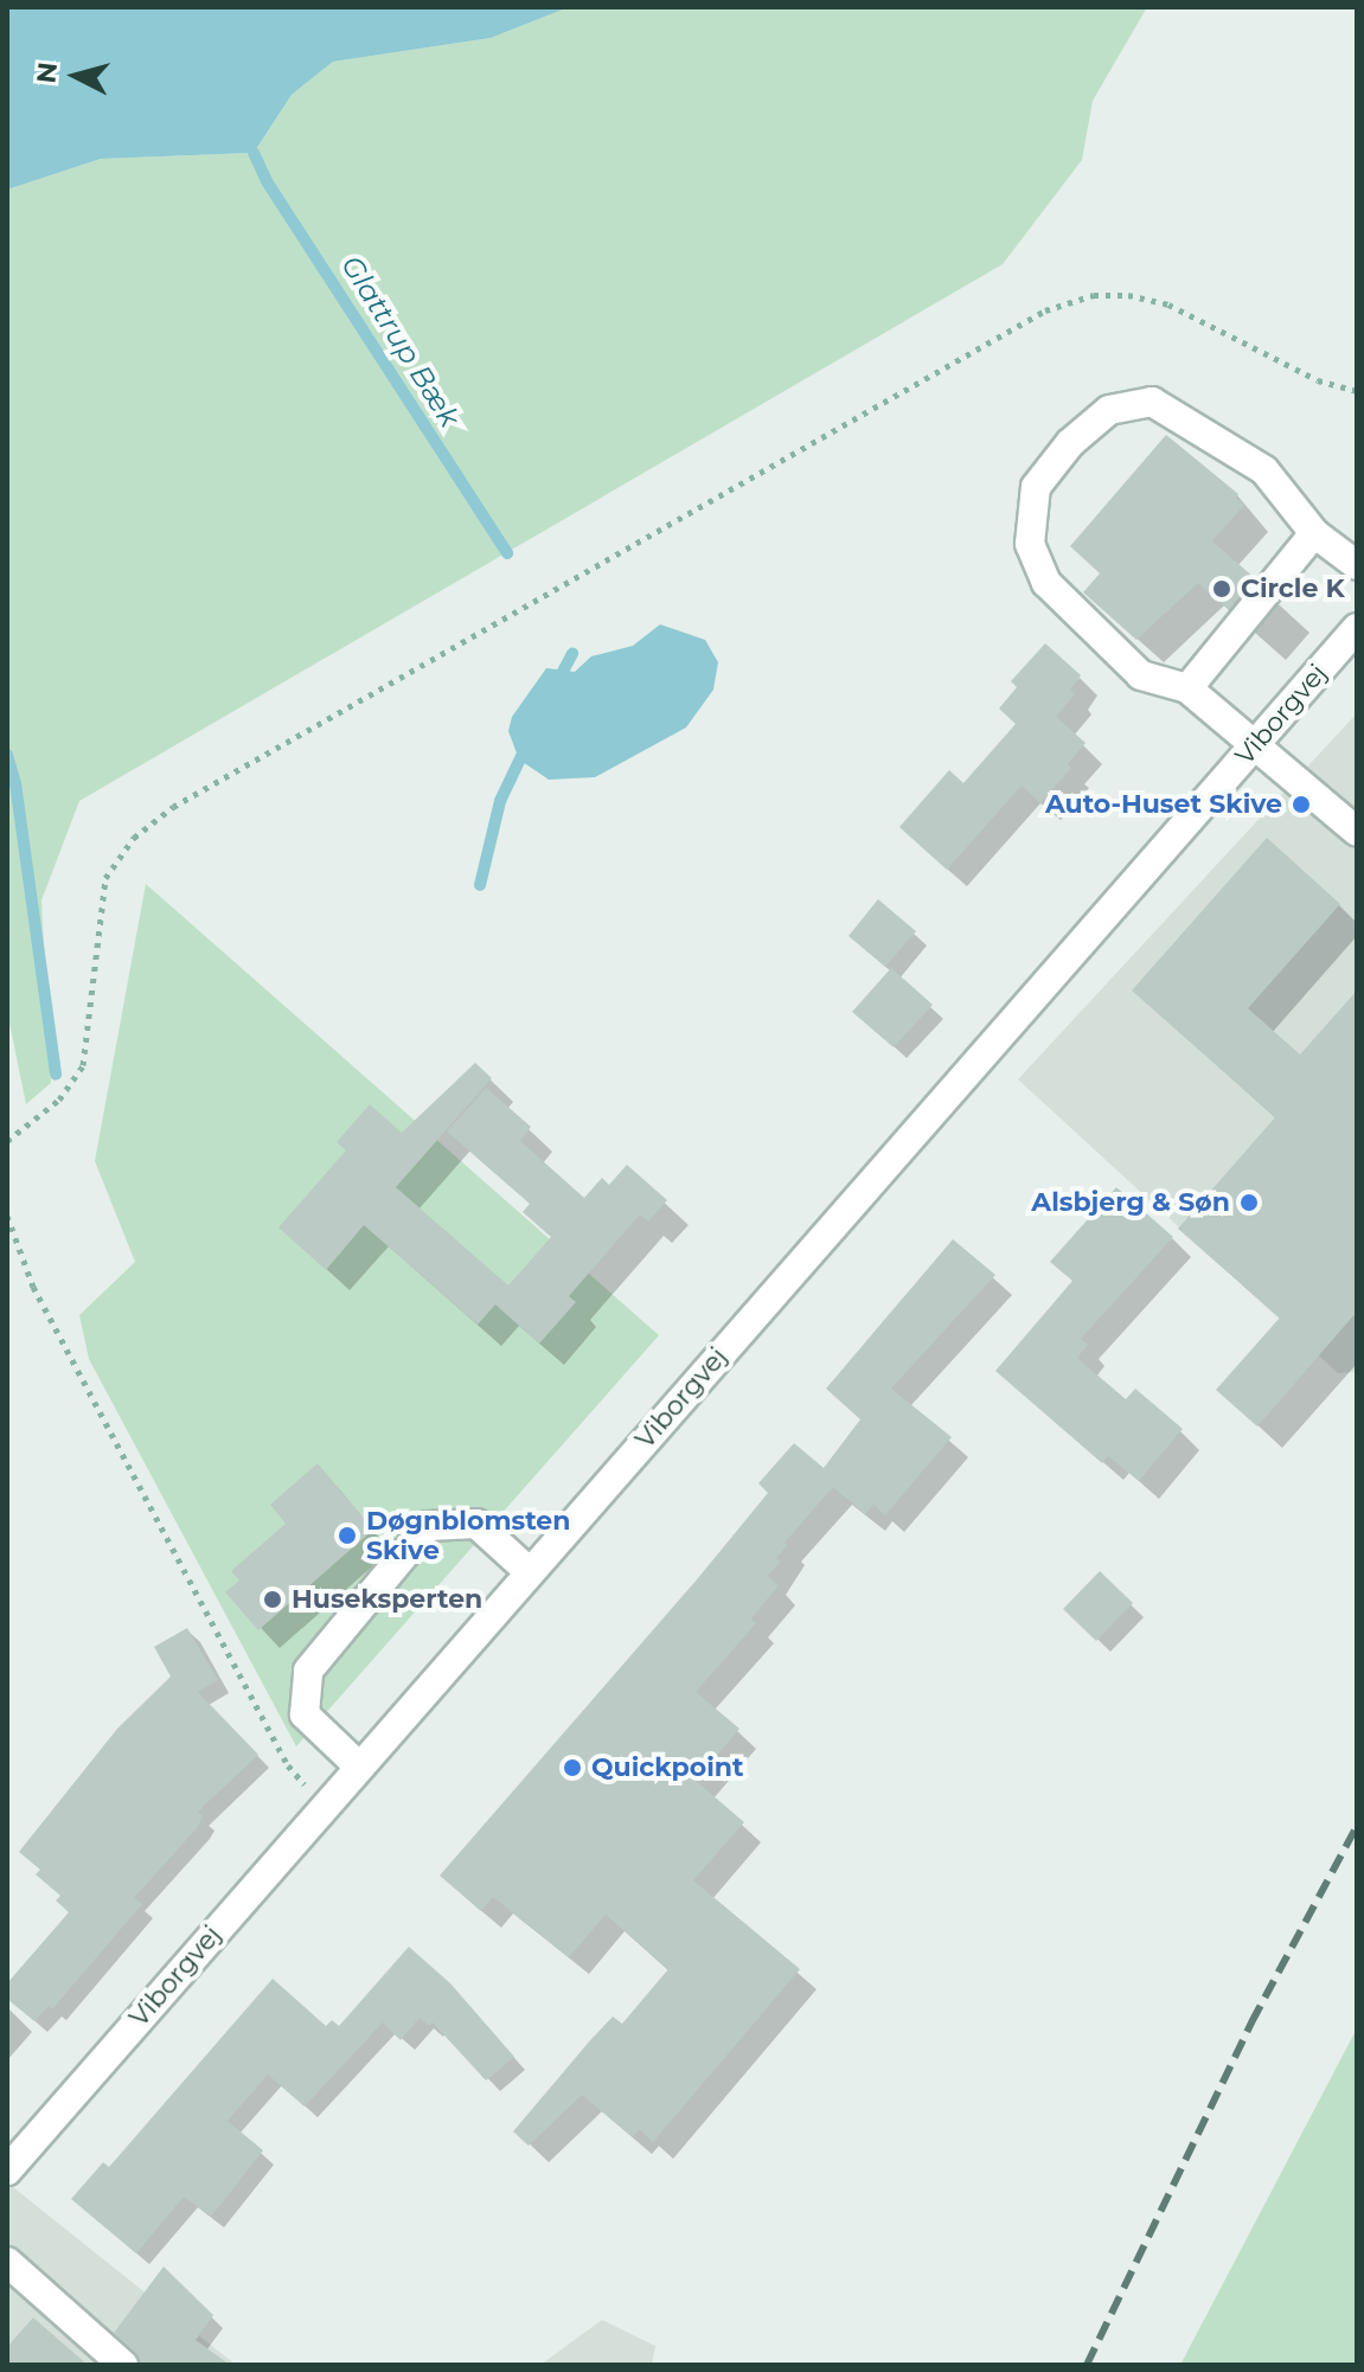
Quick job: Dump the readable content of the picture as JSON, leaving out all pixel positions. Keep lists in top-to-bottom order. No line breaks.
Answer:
{"streets":{"street":["Viborgvej"]},"water":["Glattrup Bæk"],"places":["Circle K","Auto-Huset Skive","Alsbjerg & Søn","Døgnblomsten Skive","Huseksperten","Quickpoint"],"north":"left"}
